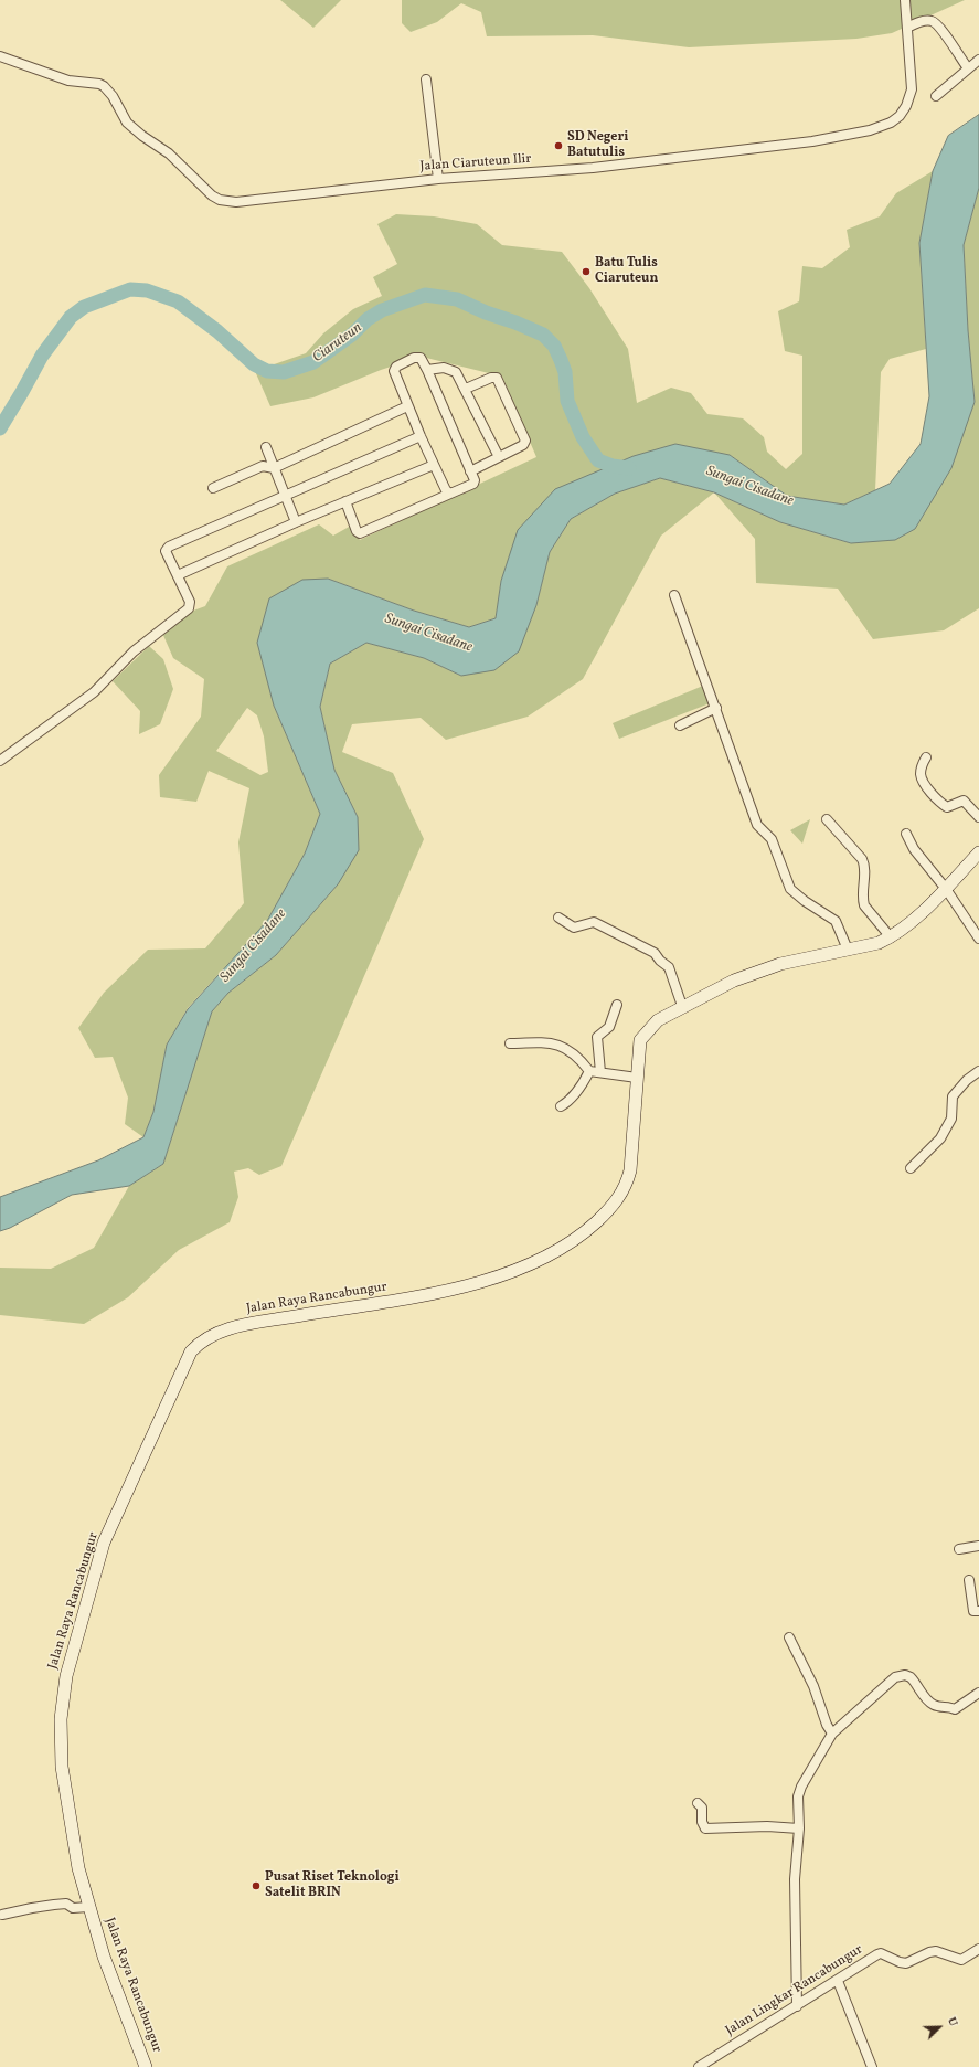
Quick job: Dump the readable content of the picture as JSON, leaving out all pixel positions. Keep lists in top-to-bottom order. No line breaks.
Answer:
{"streets":{"main road":["Jalan Raya Rancabungur"],"street":["Jalan Ciaruteun Ilir","Jalan Lingkar Rancabungur"]},"water":["Ciaruteun","Sungai Cisadane"],"places":["SD Negeri Batutulis","Batu Tulis Ciaruteun","Pusat Riset Teknologi Satelit BRIN"],"north":"top right"}
